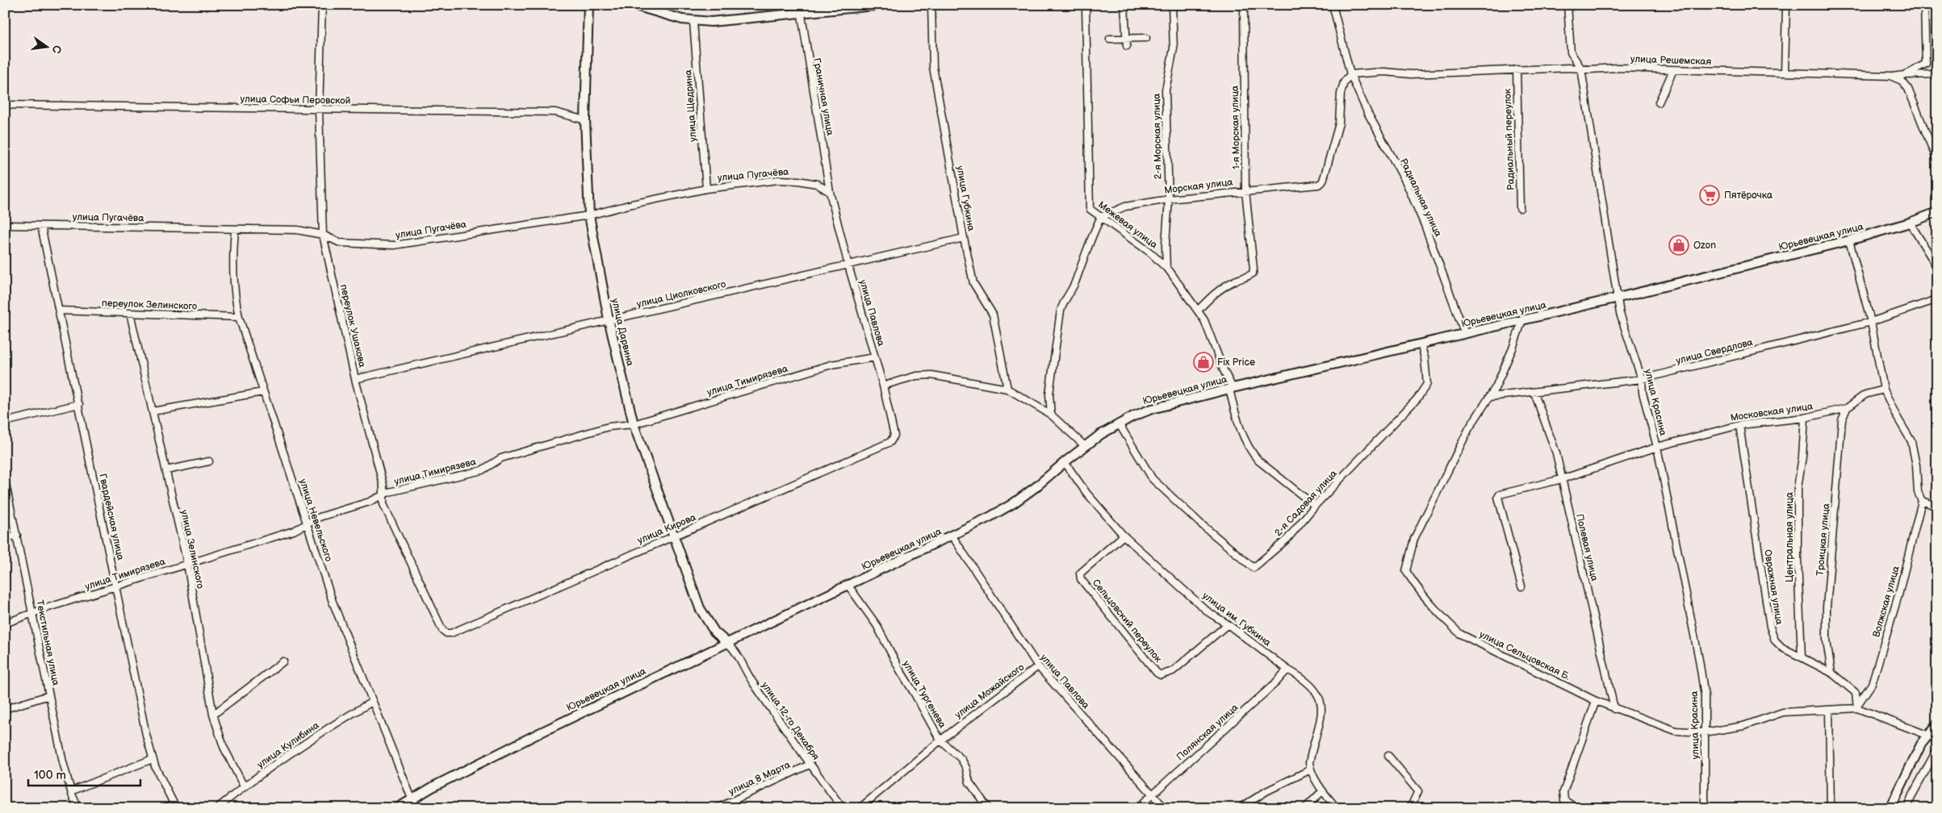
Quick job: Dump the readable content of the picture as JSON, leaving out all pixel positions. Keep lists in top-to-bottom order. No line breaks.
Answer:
{"streets":{"main road":["Юрьевецкая улица","улица Дарвина"],"street":["улица Решемская","Граничная улица","улица Софьи Перовской","улица Щедрина","1-я Морская улица","2-я Морская улица","Радиальный переулок","улица Пугачёва","Морская улица","Радиальная улица","улица Губкина","Межевая улица","улица Циолковского","переулок Зелинского","улица Павлова","переулок Ушакова","улица Свердлова","улица Тимирязева","улица Красина","Московская улица","2-я Садовая улица","Гвардейская улица","улица Невельского","улица Кирова","Центральная улица","Троицкая улица","Полевая улица","улица Зелинского","Овражная улица","Волжская улица","улица им. Губкина","Сельцовский переулок","Текстильная улица","улица Сельцовская Б.","улица Можайского","улица Тургенева","улица 12-го Декабря","Полянская улица","улица Кулибина","улица 8 Марта"]},"crossings":[["улица Решемская","Радиальный переулок"],["улица Решемская","Морская улица"],["улица Решемская","Радиальная улица"],["улица Решемская","улица Красина"],["Граничная улица","улица Пугачёва"],["Граничная улица","улица Павлова"],["улица Софьи Перовской","переулок Ушакова"],["улица Софьи Перовской","улица Дарвина"],["улица Щедрина","улица Пугачёва"],["1-я Морская улица","Морская улица"],["1-я Морская улица","Межевая улица"],["2-я Морская улица","Морская улица"],["2-я Морская улица","Межевая улица"],["улица Пугачёва","улица Павлова"],["улица Пугачёва","переулок Ушакова"],["улица Пугачёва","улица Дарвина"],["улица Пугачёва","Гвардейская улица"],["улица Пугачёва","улица Невельского"],["Морская улица","Радиальная улица"],["Морская улица","Межевая улица"],["Радиальная улица","Юрьевецкая улица"],["улица Губкина","улица Циолковского"],["Межевая улица","Юрьевецкая улица"],["Межевая улица","2-я Садовая улица"],["Юрьевецкая улица","улица Павлова"],["Юрьевецкая улица","улица Дарвина"],["Юрьевецкая улица","улица Красина"],["Юрьевецкая улица","2-я Садовая улица"],["Юрьевецкая улица","улица Невельского"],["Юрьевецкая улица","улица им. Губкина"],["Юрьевецкая улица","улица Сельцовская Б."],["Юрьевецкая улица","улица Тургенева"],["Юрьевецкая улица","улица 12-го Декабря"],["улица Циолковского","улица Павлова"],["улица Циолковского","переулок Ушакова"],["улица Циолковского","улица Дарвина"],["переулок Зелинского","Гвардейская улица"],["переулок Зелинского","улица Невельского"],["переулок Зелинского","улица Зелинского"],["улица Павлова","улица Тимирязева"],["улица Павлова","улица Кирова"],["улица Павлова","улица Можайского"],["улица Павлова","Полянская улица"],["переулок Ушакова","улица Тимирязева"],["переулок Ушакова","улица Кирова"],["улица Дарвина","улица Тимирязева"],["улица Дарвина","улица Кирова"],["улица Дарвина","улица 12-го Декабря"],["улица Свердлова","улица Красина"],["улица Свердлова","Полевая улица"],["улица Свердлова","улица Сельцовская Б."],["улица Тимирязева","Гвардейская улица"],["улица Тимирязева","улица Невельского"],["улица Тимирязева","улица Зелинского"],["улица Тимирязева","Текстильная улица"],["улица Красина","Московская улица"],["улица Красина","улица Сельцовская Б."],["Московская улица","Центральная улица"],["Московская улица","Троицкая улица"],["Московская улица","Полевая улица"],["Московская улица","Овражная улица"],["улица Невельского","улица Кулибина"],["Центральная улица","Овражная улица"],["Троицкая улица","Овражная улица"],["Полевая улица","улица Сельцовская Б."],["улица Зелинского","улица Кулибина"],["Овражная улица","Волжская улица"],["Овражная улица","улица Сельцовская Б."],["Волжская улица","улица Сельцовская Б."],["улица им. Губкина","Сельцовский переулок"],["улица им. Губкина","Полянская улица"],["улица Можайского","улица Тургенева"],["улица 12-го Декабря","улица 8 Марта"]],"places":{"supermarket":["Пятёрочка"],"shop":["Ozon","Fix Price"]},"scale_bar":"100 m","north":"right"}
